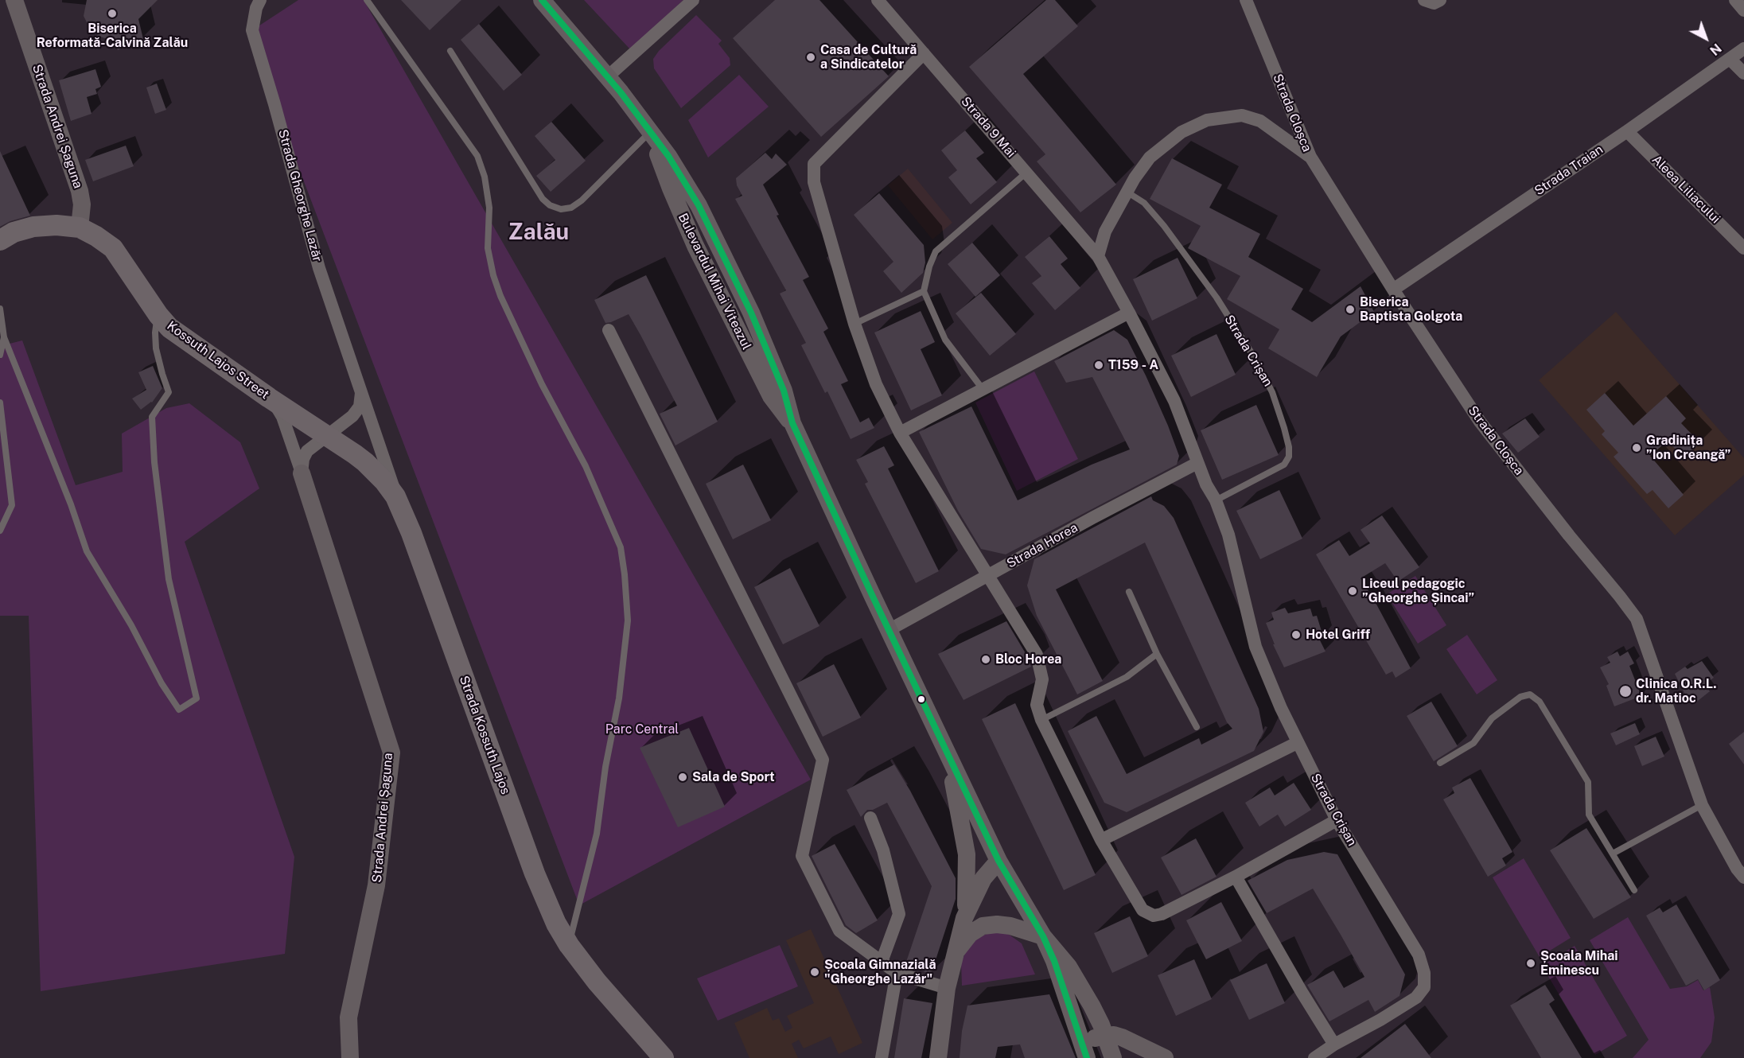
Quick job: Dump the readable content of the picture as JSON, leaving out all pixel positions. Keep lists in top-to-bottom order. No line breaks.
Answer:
{"streets":{"main road":["Strada Andrei Șaguna","Bulevardul Mihai Viteazul","Kossuth Lajos Street","Strada Kossuth Lajos"],"street":["Strada Cloșca","Strada 9 Mai","Strada Traian","Aleea Liliacului","Strada Gheorghe Lazăr","Strada Crișan","Strada Horea"]},"crossings":[["Strada Cloșca","Strada Traian"],["Strada Andrei Șaguna","Kossuth Lajos Street"],["Strada 9 Mai","Strada Crișan"],["Strada Traian","Aleea Liliacului"],["Strada Gheorghe Lazăr","Strada Kossuth Lajos"],["Bulevardul Mihai Viteazul","Strada Horea"],["Strada Crișan","Strada Horea"],["Kossuth Lajos Street","Strada Kossuth Lajos"]],"districts":["Zalău"],"parks":["Parc Central"],"places":["Biserica Reformată-Calvină Zalău","Casa de Cultură a Sindicatelor","Biserica Baptista Golgota","T159 - A","Gradinița ”Ion Creangă”","Liceul pedagogic ”Gheorghe Șincai”","Hotel Griff","Bloc Horea","Clinica O.R.L. dr. Matioc","Sala de Sport","Școala Mihai Eminescu","Școala Gimnazială \"Gheorghe Lazăr\""],"north":"bottom right"}
